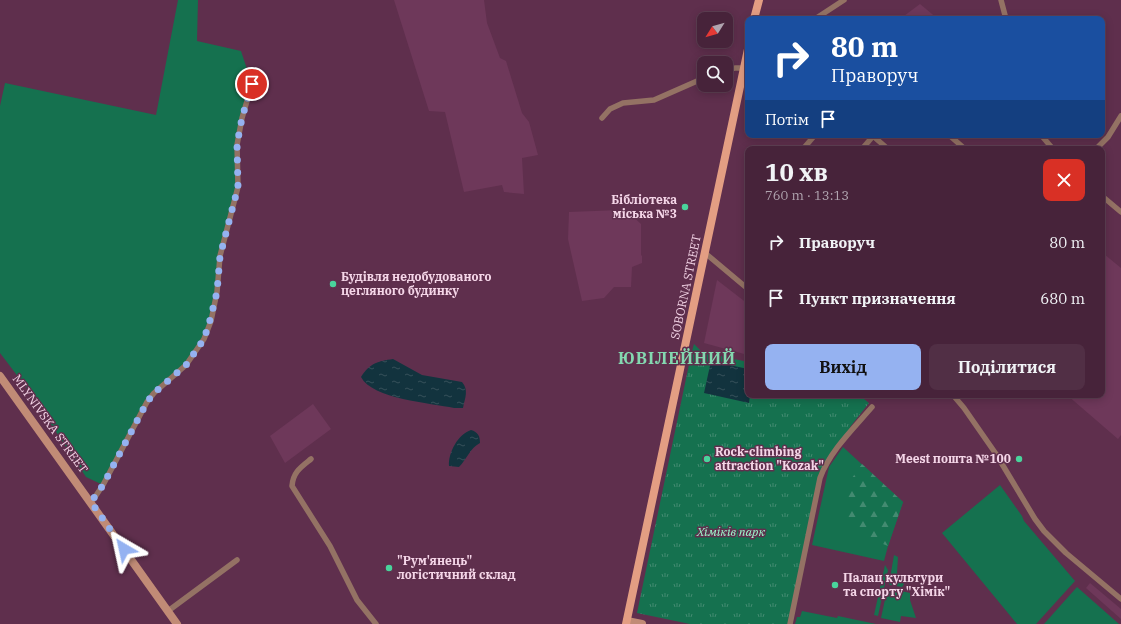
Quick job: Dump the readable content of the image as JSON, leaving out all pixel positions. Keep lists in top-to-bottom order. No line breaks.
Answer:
{"streets":{"main road":["SOBORNA STREET","MLYNIVSKA STREET"]},"districts":["ЮВІЛЕЙНИЙ"],"parks":["Хіміків парк"],"places":["Бібліотека міська №3","Будівля недобудованого цегляного будинку","Rock-climbing attraction \"Kozak\"","Meest пошта №100","\"Рум'янець\" логістичний склад","Палац культури та спорту \"Хімік\""],"north":"bottom left","page":{"turn":["80 m","Праворуч"],"then":"Потім","heading":["10 хв","760 m · 13:13"],"list":[{"name":"Праворуч","value":"80 m"},{"name":"Пункт призначення","value":"680 m"}],"buttons":["Вихід","Поділитися"]}}
